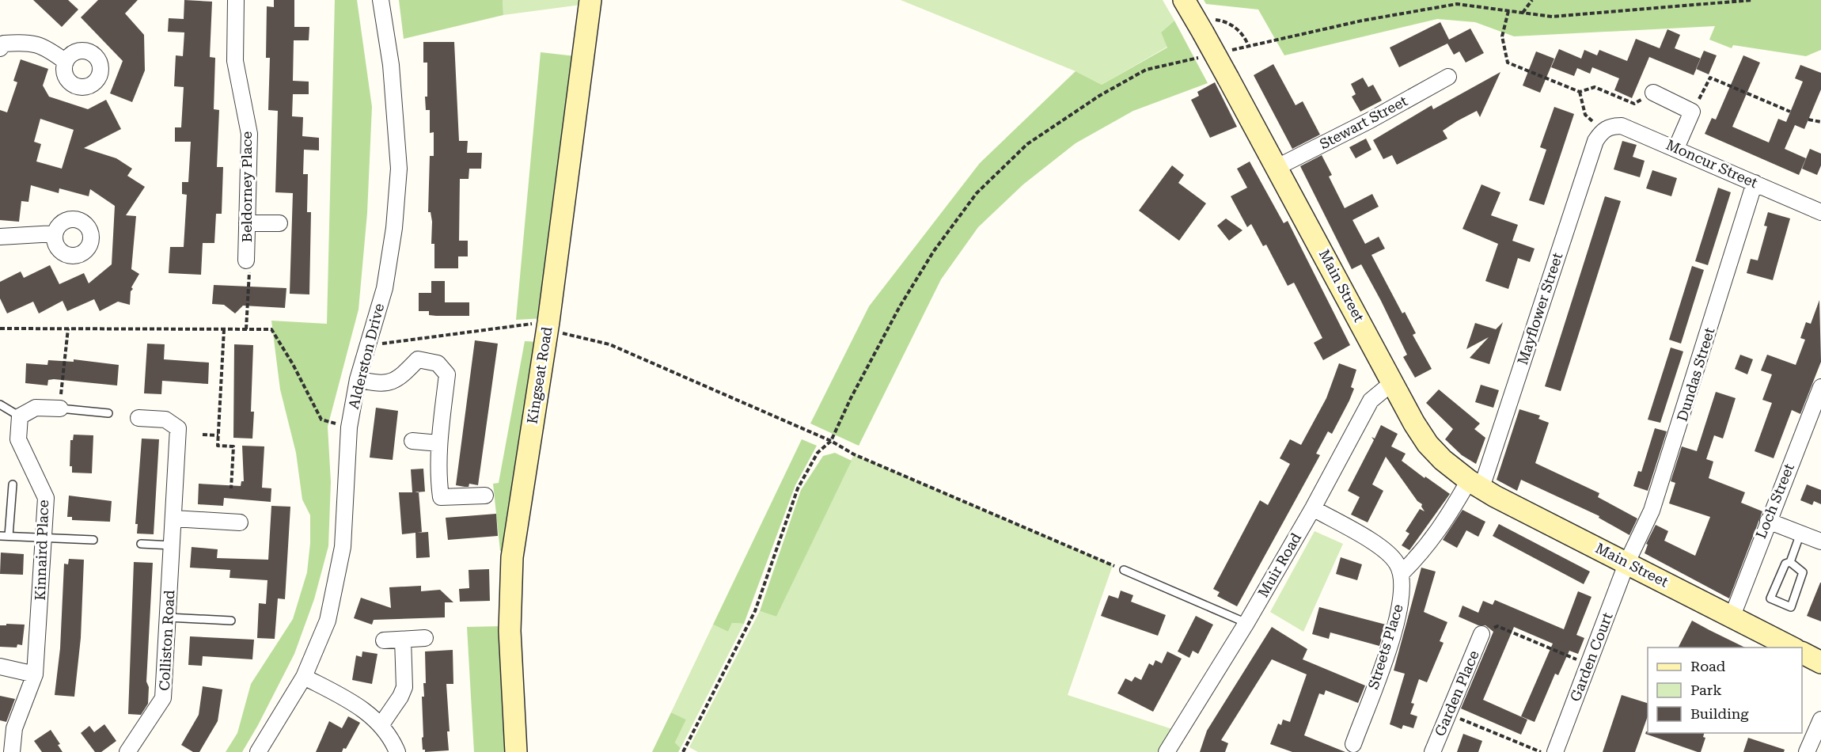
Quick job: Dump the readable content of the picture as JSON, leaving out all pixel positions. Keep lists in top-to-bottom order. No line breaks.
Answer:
{"streets":{"street":["Stewart Street","Moncur Street","Beldorney Place","Main Street","Mayflower Street","Alderston Drive","Dundas Street","Kingseat Road","Loch Street","Kinnaird Place","Muir Road","Colliston Road","Streets Place","Garden Court","Garden Place"]},"crossings":[["Stewart Street","Main Street"],["Moncur Street","Mayflower Street"],["Moncur Street","Dundas Street"],["Main Street","Mayflower Street"],["Main Street","Dundas Street"],["Main Street","Loch Street"],["Main Street","Muir Road"],["Main Street","Garden Court"],["Dundas Street","Garden Court"]],"legend":["Road","Park","Building"]}
